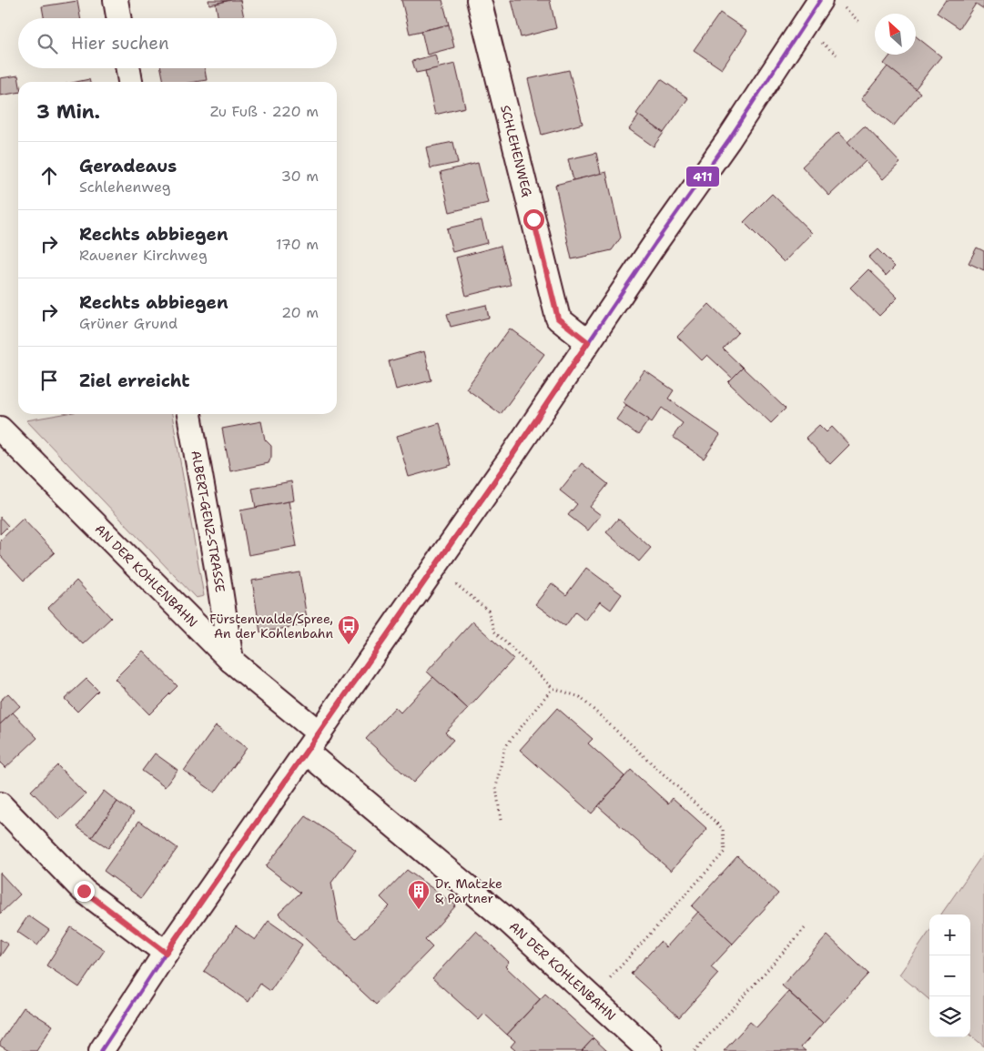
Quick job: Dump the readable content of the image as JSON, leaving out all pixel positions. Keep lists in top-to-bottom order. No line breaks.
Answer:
{"streets":{"street":["SCHLEHENWEG","ALBERT-GENZ-STRASSE","AN DER KOHLENBAHN"]},"crossings":[["ALBERT-GENZ-STRASSE","AN DER KOHLENBAHN"]],"places":{"bus stop":["Fürstenwalde/Spree, An der Kohlenbahn"],"building":["Dr. Matzke & Partner"]},"lines":["transit line 411"],"north":"top left","page":{"search":"Hier suchen","heading":["3 Min.","Zu Fuß · 220 m"],"list":[["Geradeaus","Schlehenweg","30 m"],["Rechts abbiegen","Rauener Kirchweg","170 m"],["Rechts abbiegen","Grüner Grund","20 m"],"Ziel erreicht"],"map_buttons":["+","−"]}}
